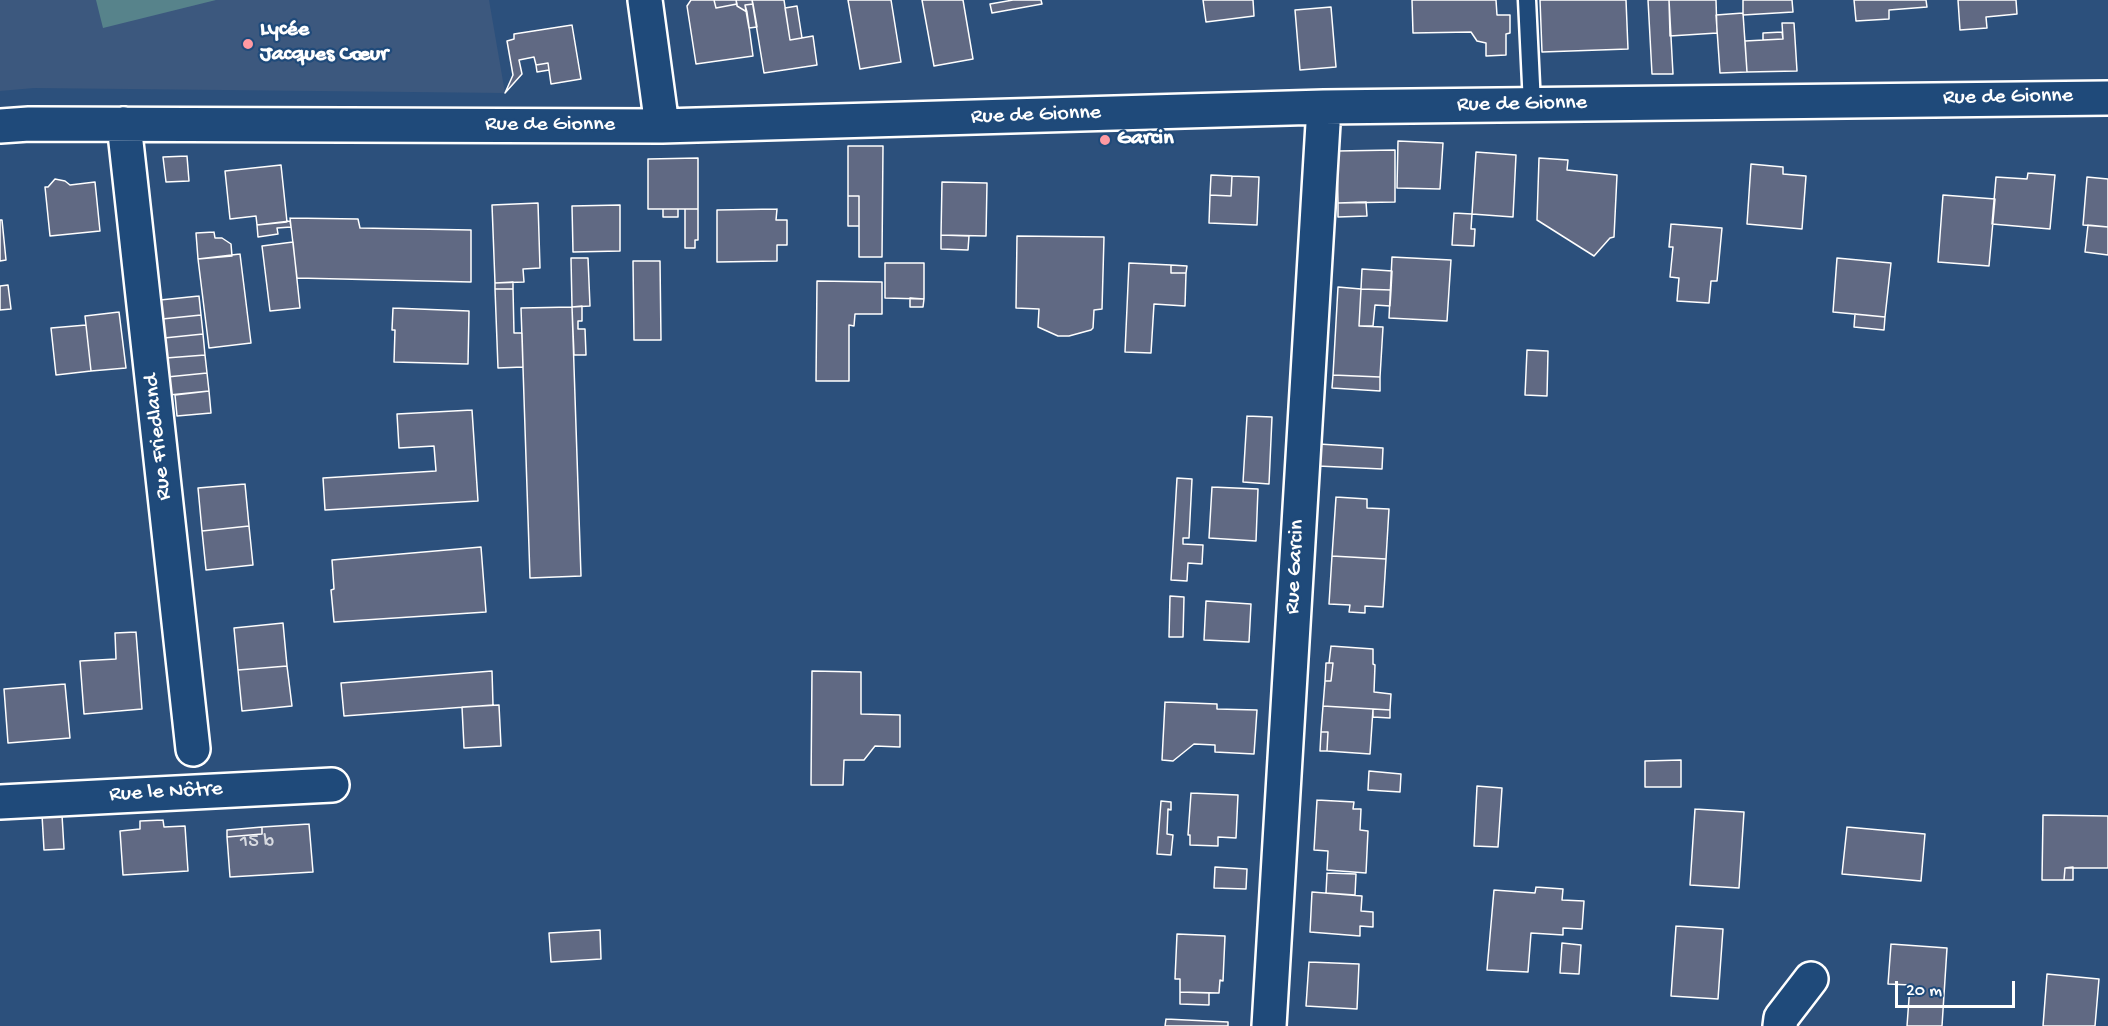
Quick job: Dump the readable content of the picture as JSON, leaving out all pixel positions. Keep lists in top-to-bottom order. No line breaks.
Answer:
{"streets":{"street":["Rue de Gionne","Rue Friedland","Rue Garcin","Rue le Nôtre"]},"crossings":[["Rue de Gionne","Rue Friedland"],["Rue de Gionne","Rue Garcin"]],"places":["Lycée Jacques Cœur","Garcin"],"house_numbers":["15 b"],"scale_bar":"20 m"}
